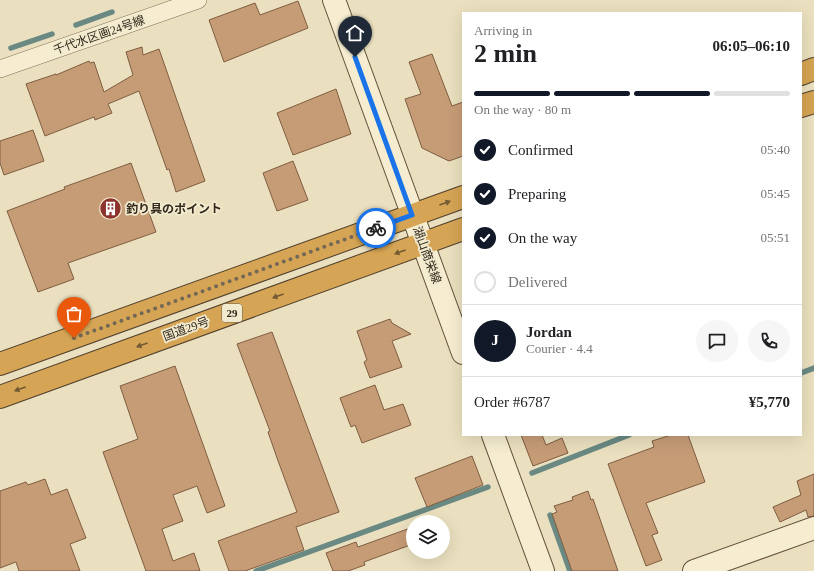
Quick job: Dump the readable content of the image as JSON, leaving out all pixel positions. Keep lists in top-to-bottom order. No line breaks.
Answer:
{"streets":{"highway":["29","国道29号"],"street":["千代水区画24号線","湖山商栄線"]},"crossings":[["湖山商栄線","国道29号"]],"places":{"building":["釣り具のポイント"]},"page":{"heading":["2 min","Arriving in","06:05–06:10"],"panel":["Jordan","Courier · 4.4","Order #6787","¥5,770"],"bar":"On the way · 80 m","list":[["Confirmed","05:40"],["Preparing","05:45"],["On the way","05:51"],"Delivered"],"round":"J"}}
